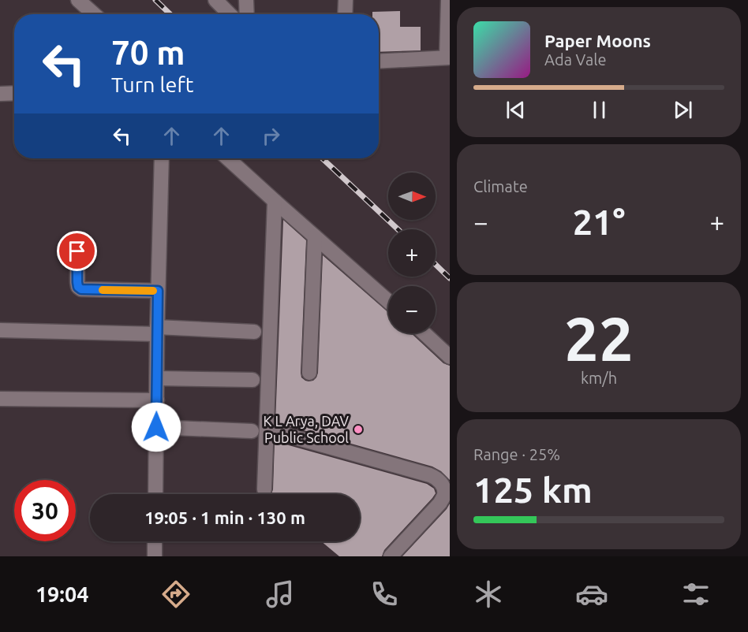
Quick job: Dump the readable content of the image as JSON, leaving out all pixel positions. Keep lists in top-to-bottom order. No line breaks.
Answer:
{"places":["K L Arya, DAV Public School"],"north":"right","page":{"turn":["70 m","Turn left"],"song":["Paper Moons","Ada Vale"],"tile":["Climate",["22","km/h"],["Range · 25%","125 km"]],"map_buttons":["+","−"],"heat":["−","21°","+"],"limit":"30","trip":"19:05 · 1 min · 130 m","tabs":"19:04"}}
